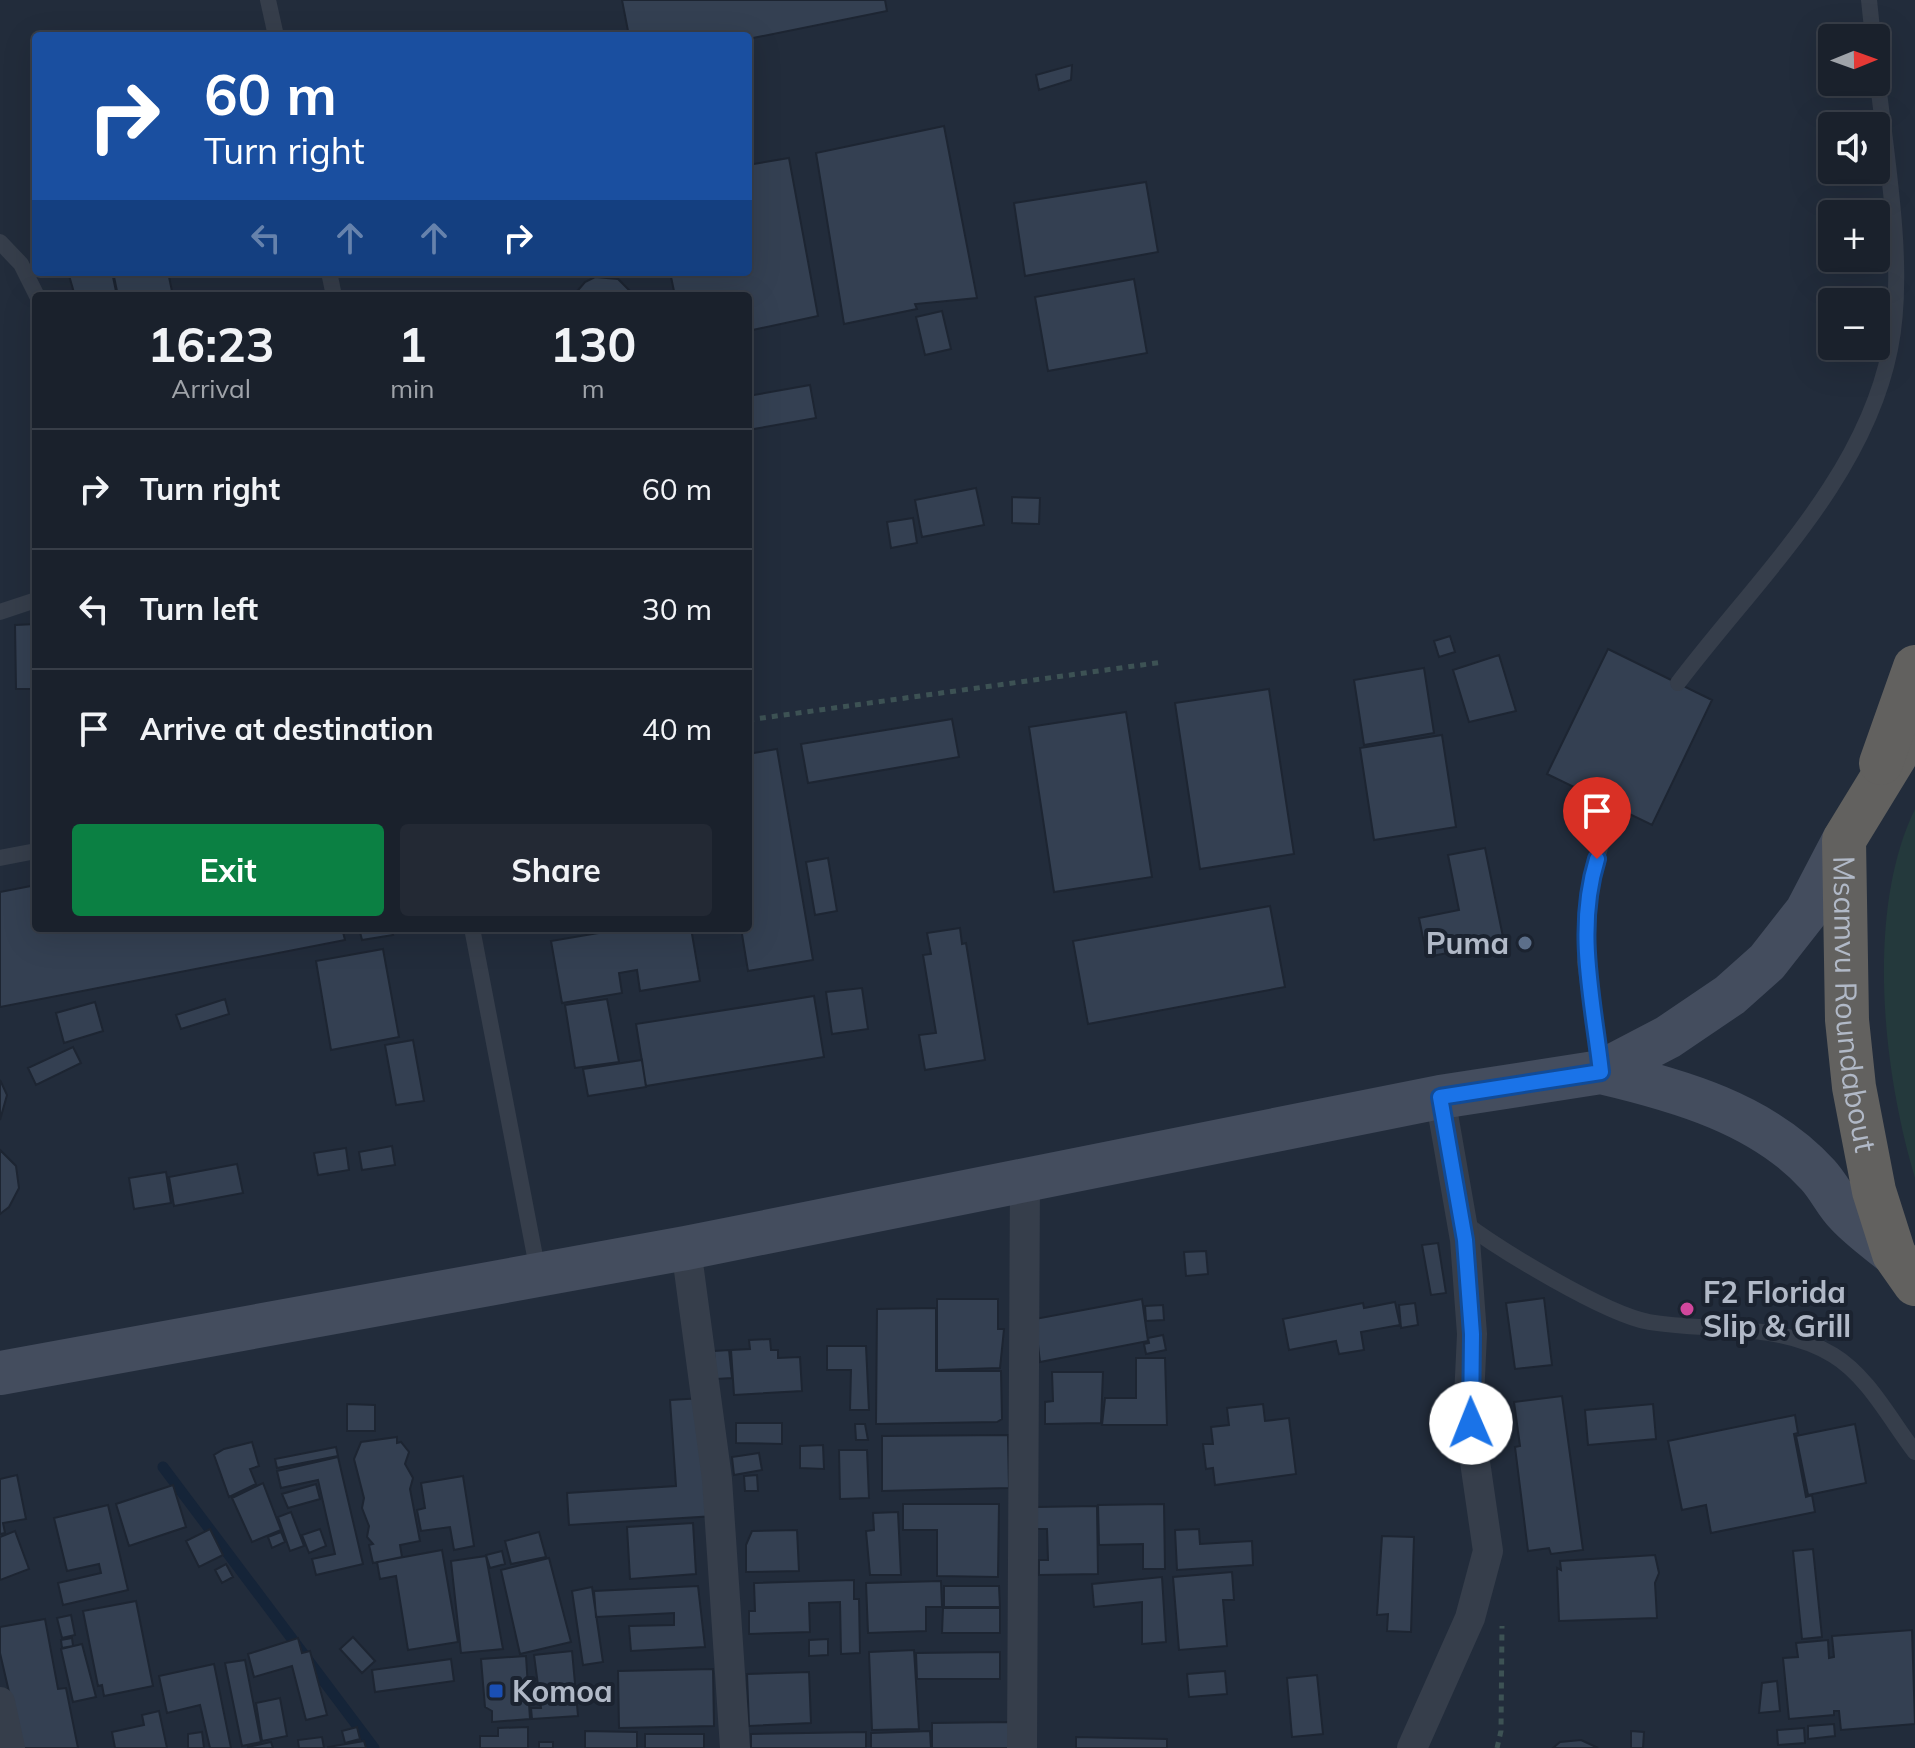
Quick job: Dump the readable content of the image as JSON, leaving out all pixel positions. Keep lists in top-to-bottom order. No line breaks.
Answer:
{"streets":{"highway":["Msamvu Roundabout"]},"places":{"other":["Puma","F2 Florida Slip & Grill"],"transit":["Komoa"]},"north":"right","page":{"map_buttons":["+","−"],"turn":["60 m","Turn right"],"eta":["16:23","Arrival","1","min","130","m"],"list":[{"name":"Turn right","value":"60 m"},{"name":"Turn left","value":"30 m"},{"name":"Arrive at destination","value":"40 m"}],"buttons":["Exit","Share"]}}
